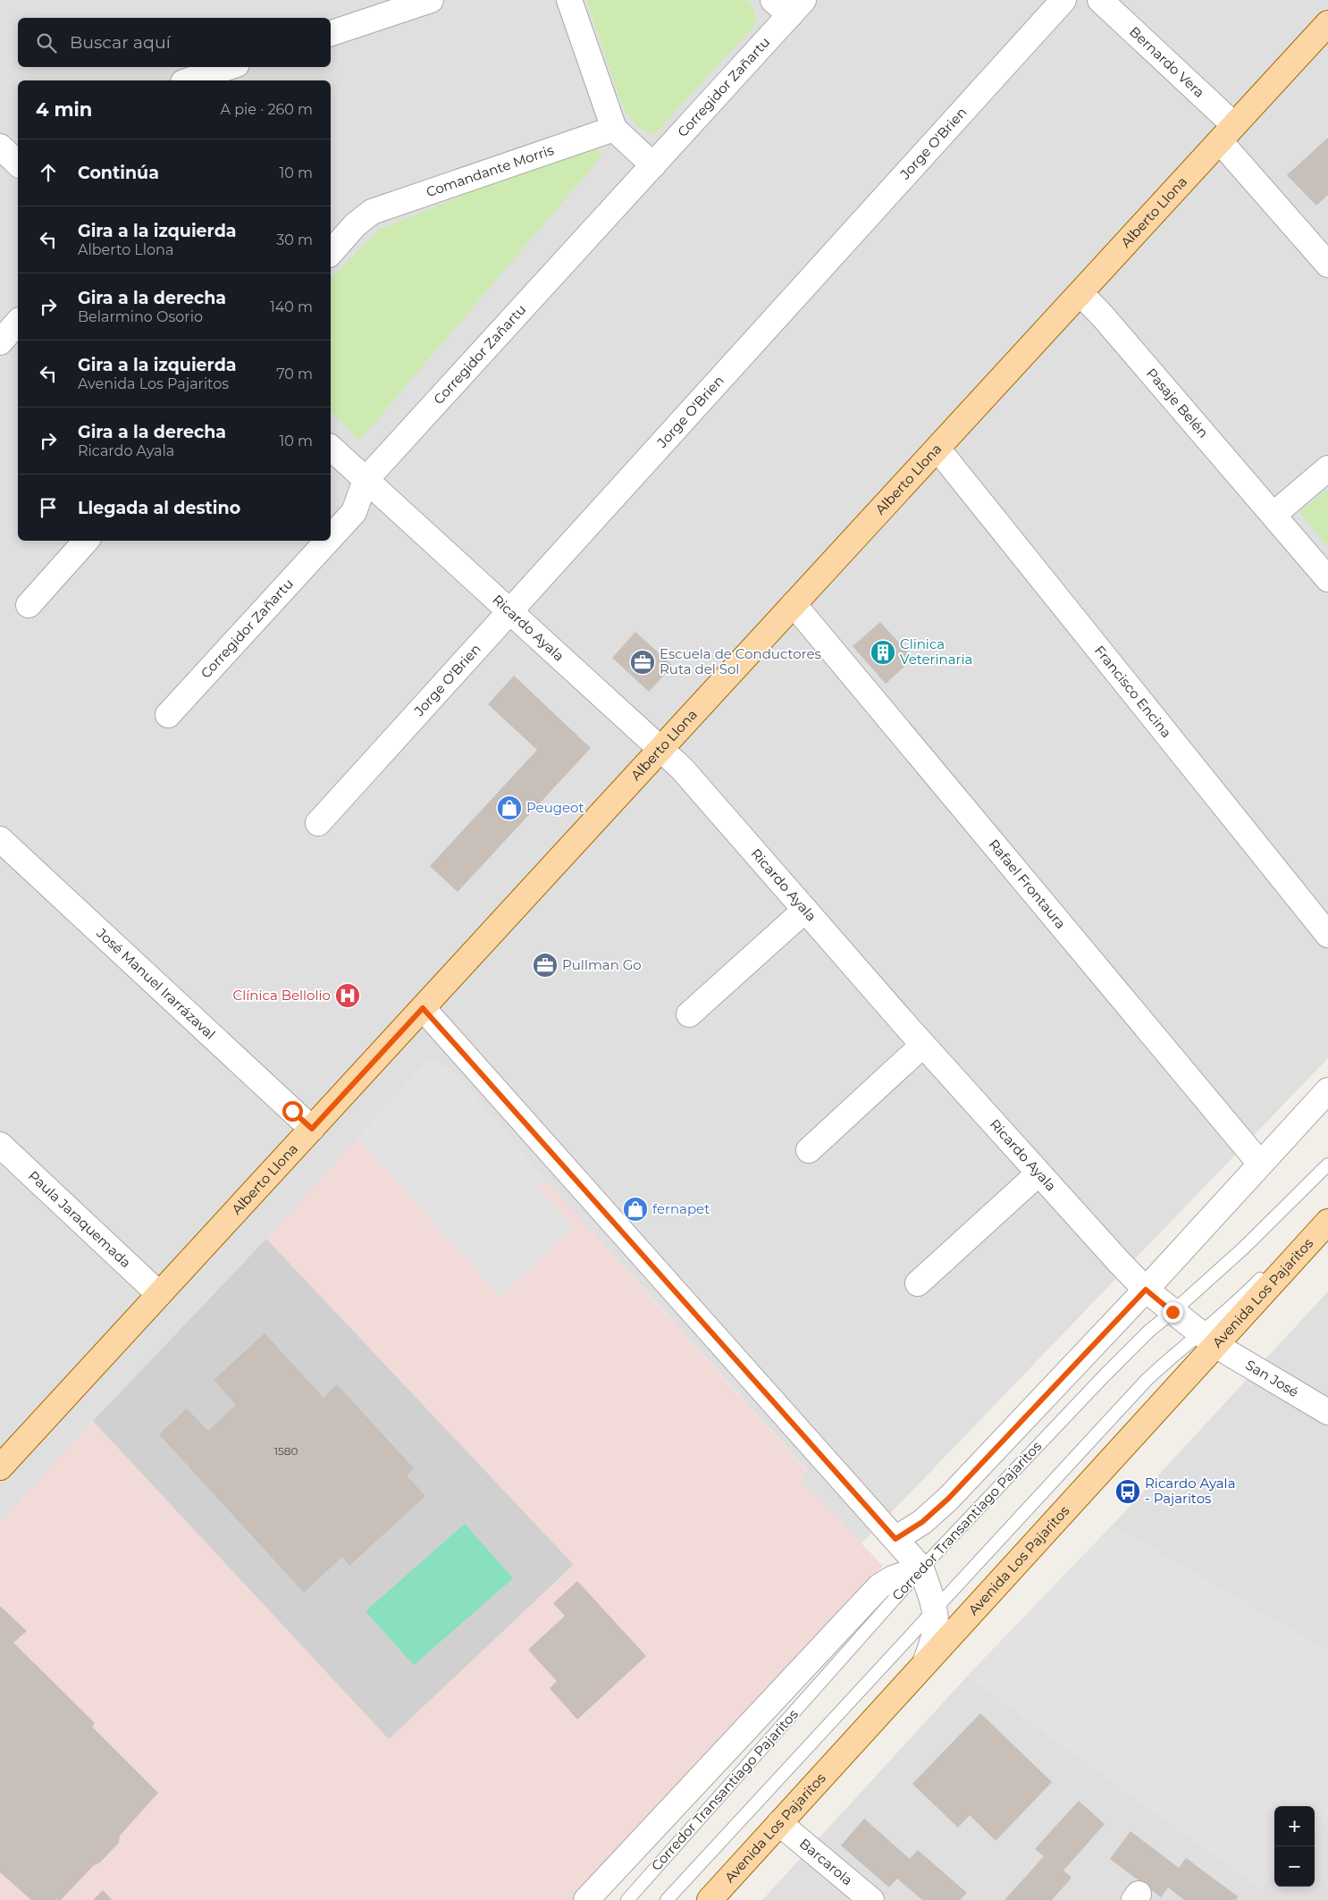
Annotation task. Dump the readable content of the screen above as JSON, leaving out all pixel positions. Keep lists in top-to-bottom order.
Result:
{
  "streets": {
    "main road": ["Alberto Llona", "Avenida Los Pajaritos"],
    "street": [
      "Bernardo Vera",
      "Corregidor Zañartu",
      "Jorge O'Brien",
      "Comandante Morris",
      "Pasaje Belén",
      "Ricardo Ayala",
      "Francisco Encina",
      "Rafael Frontaura",
      "José Manuel Irarrázaval",
      "Paula Jaraquemada",
      "San José",
      "Barcarola"
    ],
    "lane": ["Corredor Transantiago Pajaritos"]
  },
  "crossings": [
    ["Bernardo Vera", "Alberto Llona"],
    ["Corregidor Zañartu", "Ricardo Ayala"],
    ["Jorge O'Brien", "Ricardo Ayala"],
    ["Alberto Llona", "Pasaje Belén"],
    ["Alberto Llona", "Ricardo Ayala"],
    ["Alberto Llona", "Francisco Encina"],
    ["Alberto Llona", "Rafael Frontaura"],
    ["Alberto Llona", "José Manuel Irarrázaval"],
    ["Alberto Llona", "Paula Jaraquemada"],
    ["Ricardo Ayala", "Avenida Los Pajaritos"],
    ["Ricardo Ayala", "San José"],
    ["Ricardo Ayala", "Corredor Transantiago Pajaritos"],
    ["Avenida Los Pajaritos", "San José"],
    ["Avenida Los Pajaritos", "Barcarola"]
  ],
  "places": {
    "building": ["Clinica Veterinaria"],
    "office": ["Escuela de Conductores Ruta del Sol", "Pullman Go"],
    "shop": ["Peugeot", "fernapet"],
    "hospital": ["Clínica Bellolio"],
    "bus stop": ["Ricardo Ayala - Pajaritos"]
  },
  "house_numbers": ["1580"],
  "page": {
    "search": "Buscar aquí",
    "heading": ["4 min", "A pie · 260 m"],
    "list": [
      ["Continúa", "10 m"],
      ["Gira a la izquierda", "Alberto Llona", "30 m"],
      ["Gira a la derecha", "Belarmino Osorio", "140 m"],
      ["Gira a la izquierda", "Avenida Los Pajaritos", "70 m"],
      ["Gira a la derecha", "Ricardo Ayala", "10 m"],
      "Llegada al destino"
    ],
    "map_buttons": ["+", "−"]
  }
}
